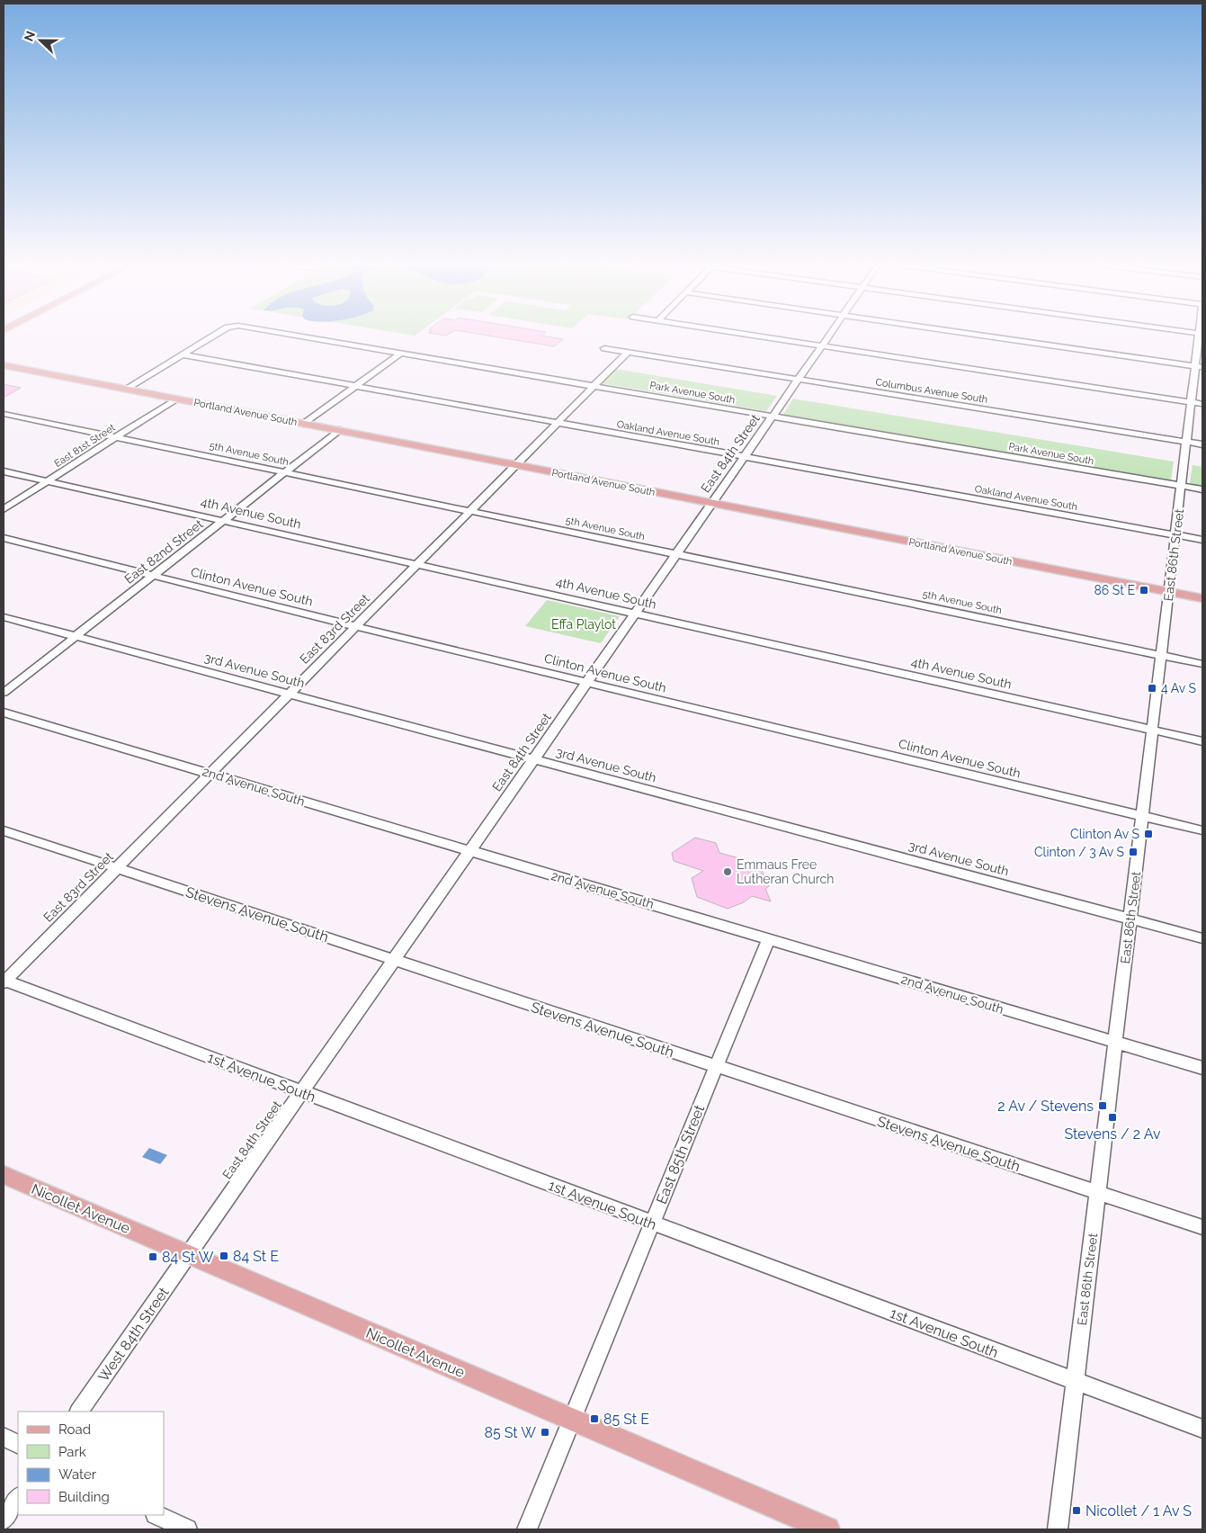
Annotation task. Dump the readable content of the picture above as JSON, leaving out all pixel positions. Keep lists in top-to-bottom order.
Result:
{
  "streets": {
    "main road": ["Portland Avenue South", "Nicollet Avenue"],
    "street": [
      "Columbus Avenue South",
      "Park Avenue South",
      "Oakland Avenue South",
      "East 81st Street",
      "5th Avenue South",
      "East 84th Street",
      "4th Avenue South",
      "East 82nd Street",
      "East 86th Street",
      "Clinton Avenue South",
      "East 83rd Street",
      "3rd Avenue South",
      "2nd Avenue South",
      "Stevens Avenue South",
      "1st Avenue South",
      "East 85th Street",
      "West 84th Street"
    ]
  },
  "crossings": [
    ["Columbus Avenue South", "East 84th Street"],
    ["Columbus Avenue South", "East 86th Street"],
    ["Columbus Avenue South", "East 83rd Street"],
    ["Park Avenue South", "Oakland Avenue South"],
    ["Park Avenue South", "East 84th Street"],
    ["Park Avenue South", "East 86th Street"],
    ["Park Avenue South", "East 83rd Street"],
    ["Portland Avenue South", "East 81st Street"],
    ["Portland Avenue South", "East 84th Street"],
    ["Portland Avenue South", "East 82nd Street"],
    ["Portland Avenue South", "East 86th Street"],
    ["Portland Avenue South", "East 83rd Street"],
    ["Oakland Avenue South", "East 84th Street"],
    ["Oakland Avenue South", "East 86th Street"],
    ["Oakland Avenue South", "East 83rd Street"],
    ["East 81st Street", "5th Avenue South"],
    ["East 81st Street", "4th Avenue South"],
    ["5th Avenue South", "East 84th Street"],
    ["5th Avenue South", "East 82nd Street"],
    ["5th Avenue South", "East 86th Street"],
    ["5th Avenue South", "East 83rd Street"],
    ["East 84th Street", "4th Avenue South"],
    ["East 84th Street", "Clinton Avenue South"],
    ["East 84th Street", "3rd Avenue South"],
    ["East 84th Street", "2nd Avenue South"],
    ["East 84th Street", "Stevens Avenue South"],
    ["East 84th Street", "1st Avenue South"],
    ["East 84th Street", "Nicollet Avenue"],
    ["East 84th Street", "West 84th Street"],
    ["4th Avenue South", "East 82nd Street"],
    ["4th Avenue South", "East 86th Street"],
    ["4th Avenue South", "East 83rd Street"],
    ["East 82nd Street", "Clinton Avenue South"],
    ["East 82nd Street", "3rd Avenue South"],
    ["East 86th Street", "Clinton Avenue South"],
    ["East 86th Street", "3rd Avenue South"],
    ["East 86th Street", "2nd Avenue South"],
    ["East 86th Street", "Stevens Avenue South"],
    ["East 86th Street", "1st Avenue South"],
    ["Clinton Avenue South", "East 83rd Street"],
    ["East 83rd Street", "3rd Avenue South"],
    ["East 83rd Street", "2nd Avenue South"],
    ["East 83rd Street", "Stevens Avenue South"],
    ["East 83rd Street", "1st Avenue South"],
    ["2nd Avenue South", "East 85th Street"],
    ["Stevens Avenue South", "East 85th Street"],
    ["1st Avenue South", "East 85th Street"],
    ["East 85th Street", "Nicollet Avenue"],
    ["Nicollet Avenue", "West 84th Street"]
  ],
  "parks": ["Effa Playlot"],
  "places": {
    "transit": [
      "86 St E",
      "4 Av S",
      "Clinton Av S",
      "Clinton / 3 Av S",
      "2 Av / Stevens",
      "Stevens / 2 Av",
      "84 St E",
      "84 St W",
      "85 St E",
      "85 St W",
      "Nicollet / 1 Av S"
    ],
    "other": ["Emmaus Free Lutheran Church"]
  },
  "legend": [
    "Road",
    "Park",
    "Water",
    "Building"
  ],
  "north": "left"
}
